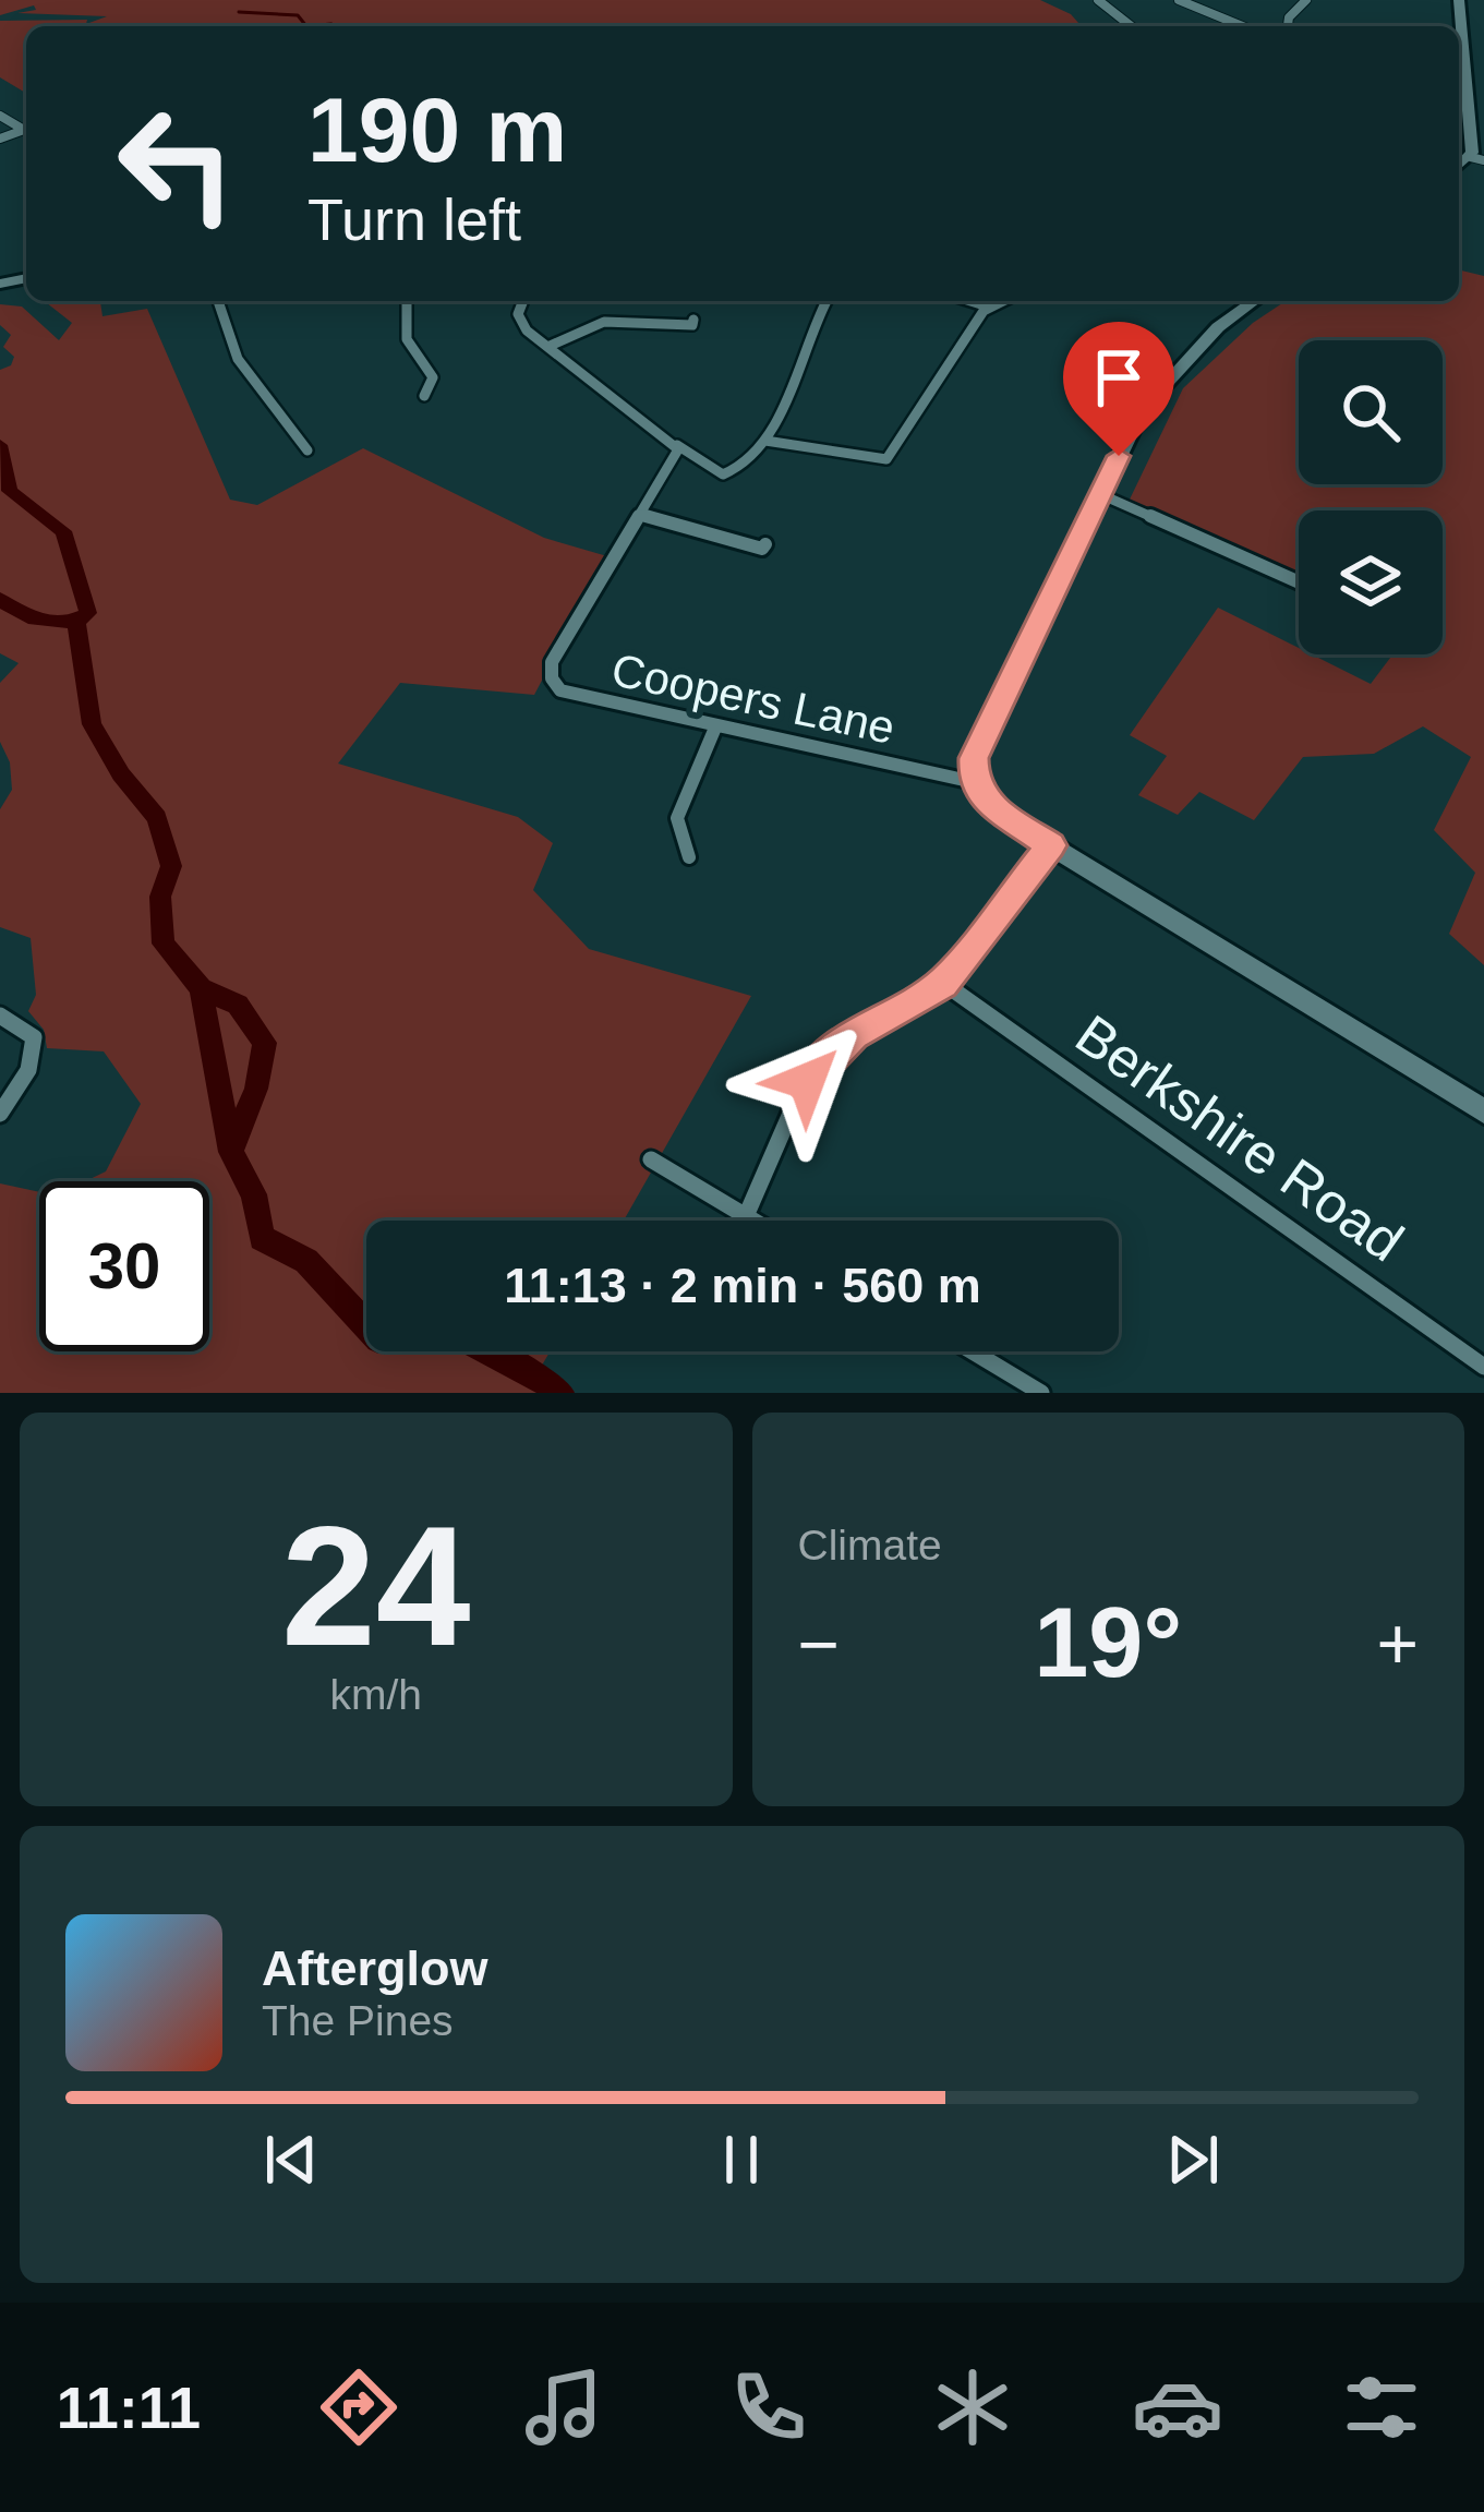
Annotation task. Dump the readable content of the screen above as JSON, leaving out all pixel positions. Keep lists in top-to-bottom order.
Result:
{
  "streets": {
    "street": ["Coopers Lane", "Berkshire Road"]
  },
  "page": {
    "turn": ["190 m", "Turn left"],
    "limit": "30",
    "trip": "11:13 · 2 min · 560 m",
    "tile": [
      ["24", "km/h"],
      "Climate"
    ],
    "heat": ["−", "19°", "+"],
    "song": ["Afterglow", "The Pines"],
    "tabs": "11:11"
  }
}
